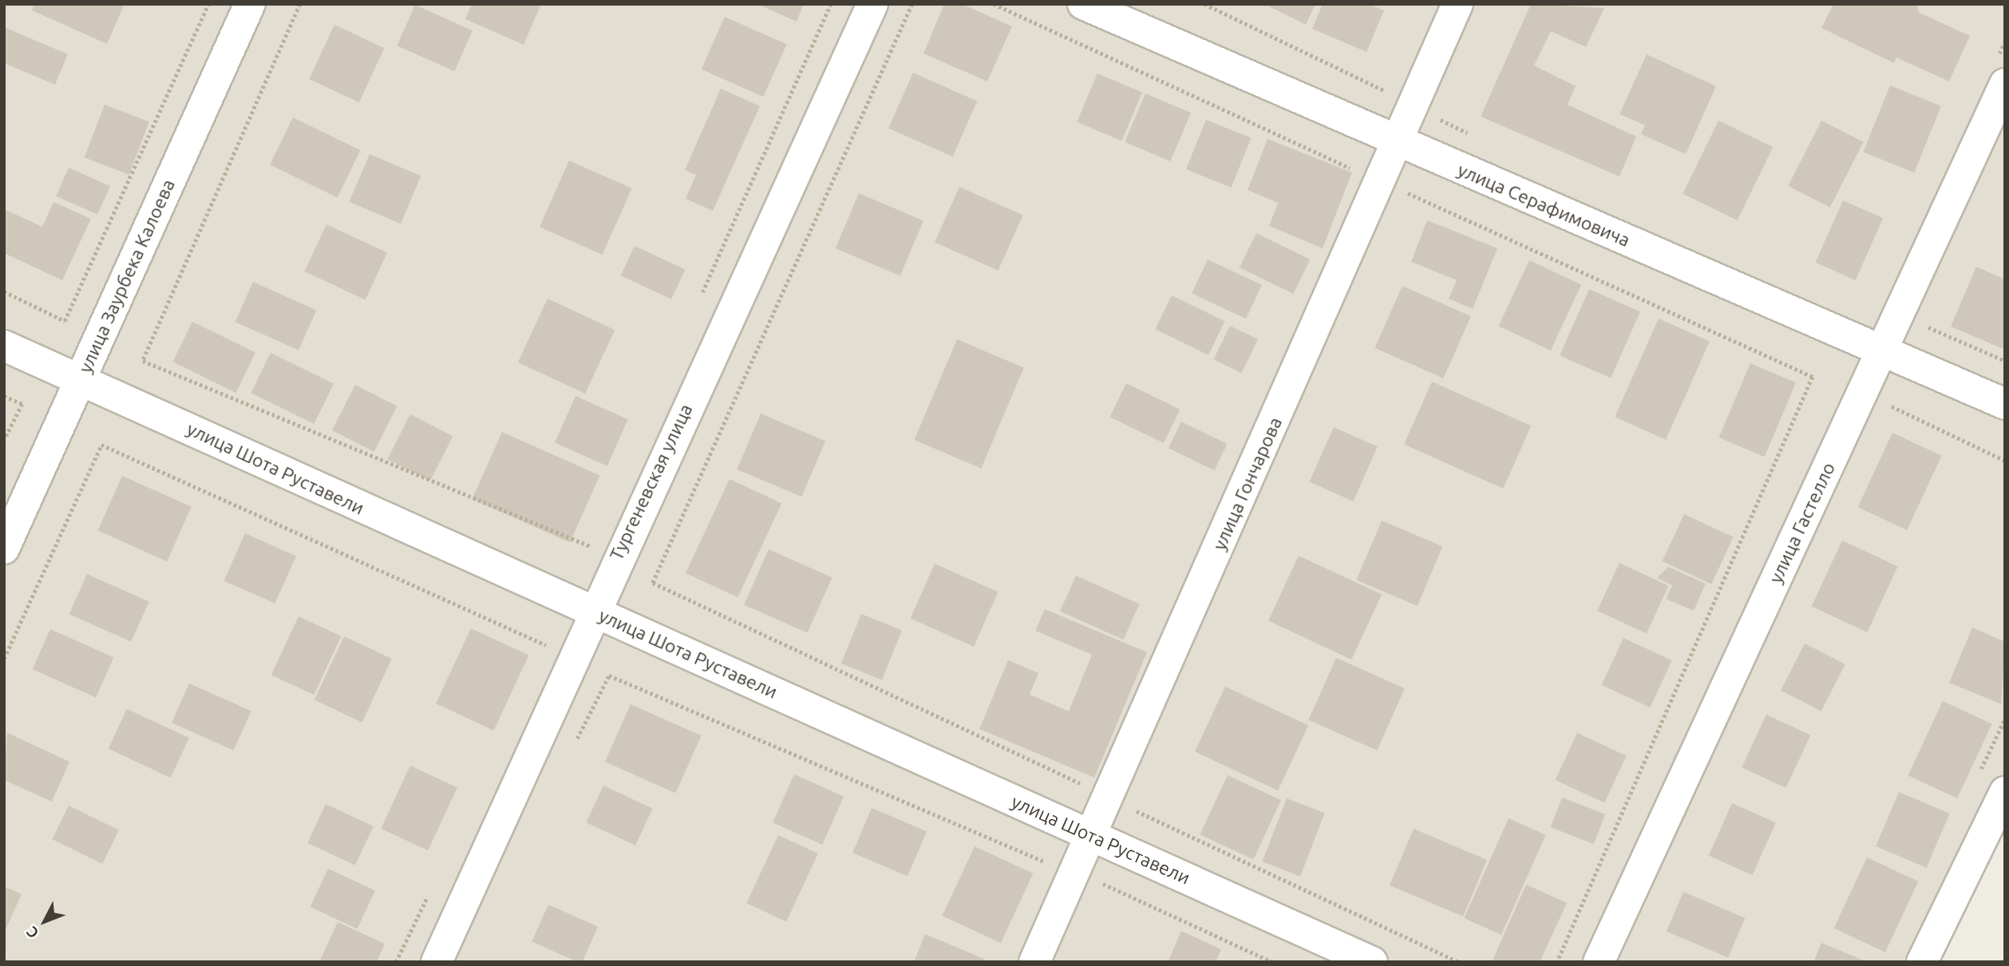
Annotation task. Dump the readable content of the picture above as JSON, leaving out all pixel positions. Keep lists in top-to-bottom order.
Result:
{
  "streets": {
    "street": [
      "улица Серафимовича",
      "улица Заурбека Калоева",
      "улица Шота Руставели",
      "Тургеневская улица",
      "улица Гончарова",
      "улица Гастелло"
    ]
  },
  "crossings": [
    ["улица Серафимовича", "улица Гончарова"],
    ["улица Серафимовича", "улица Гастелло"],
    ["улица Заурбека Калоева", "улица Шота Руставели"],
    ["улица Шота Руставели", "Тургеневская улица"],
    ["улица Шота Руставели", "улица Гончарова"]
  ],
  "north": "bottom left"
}
